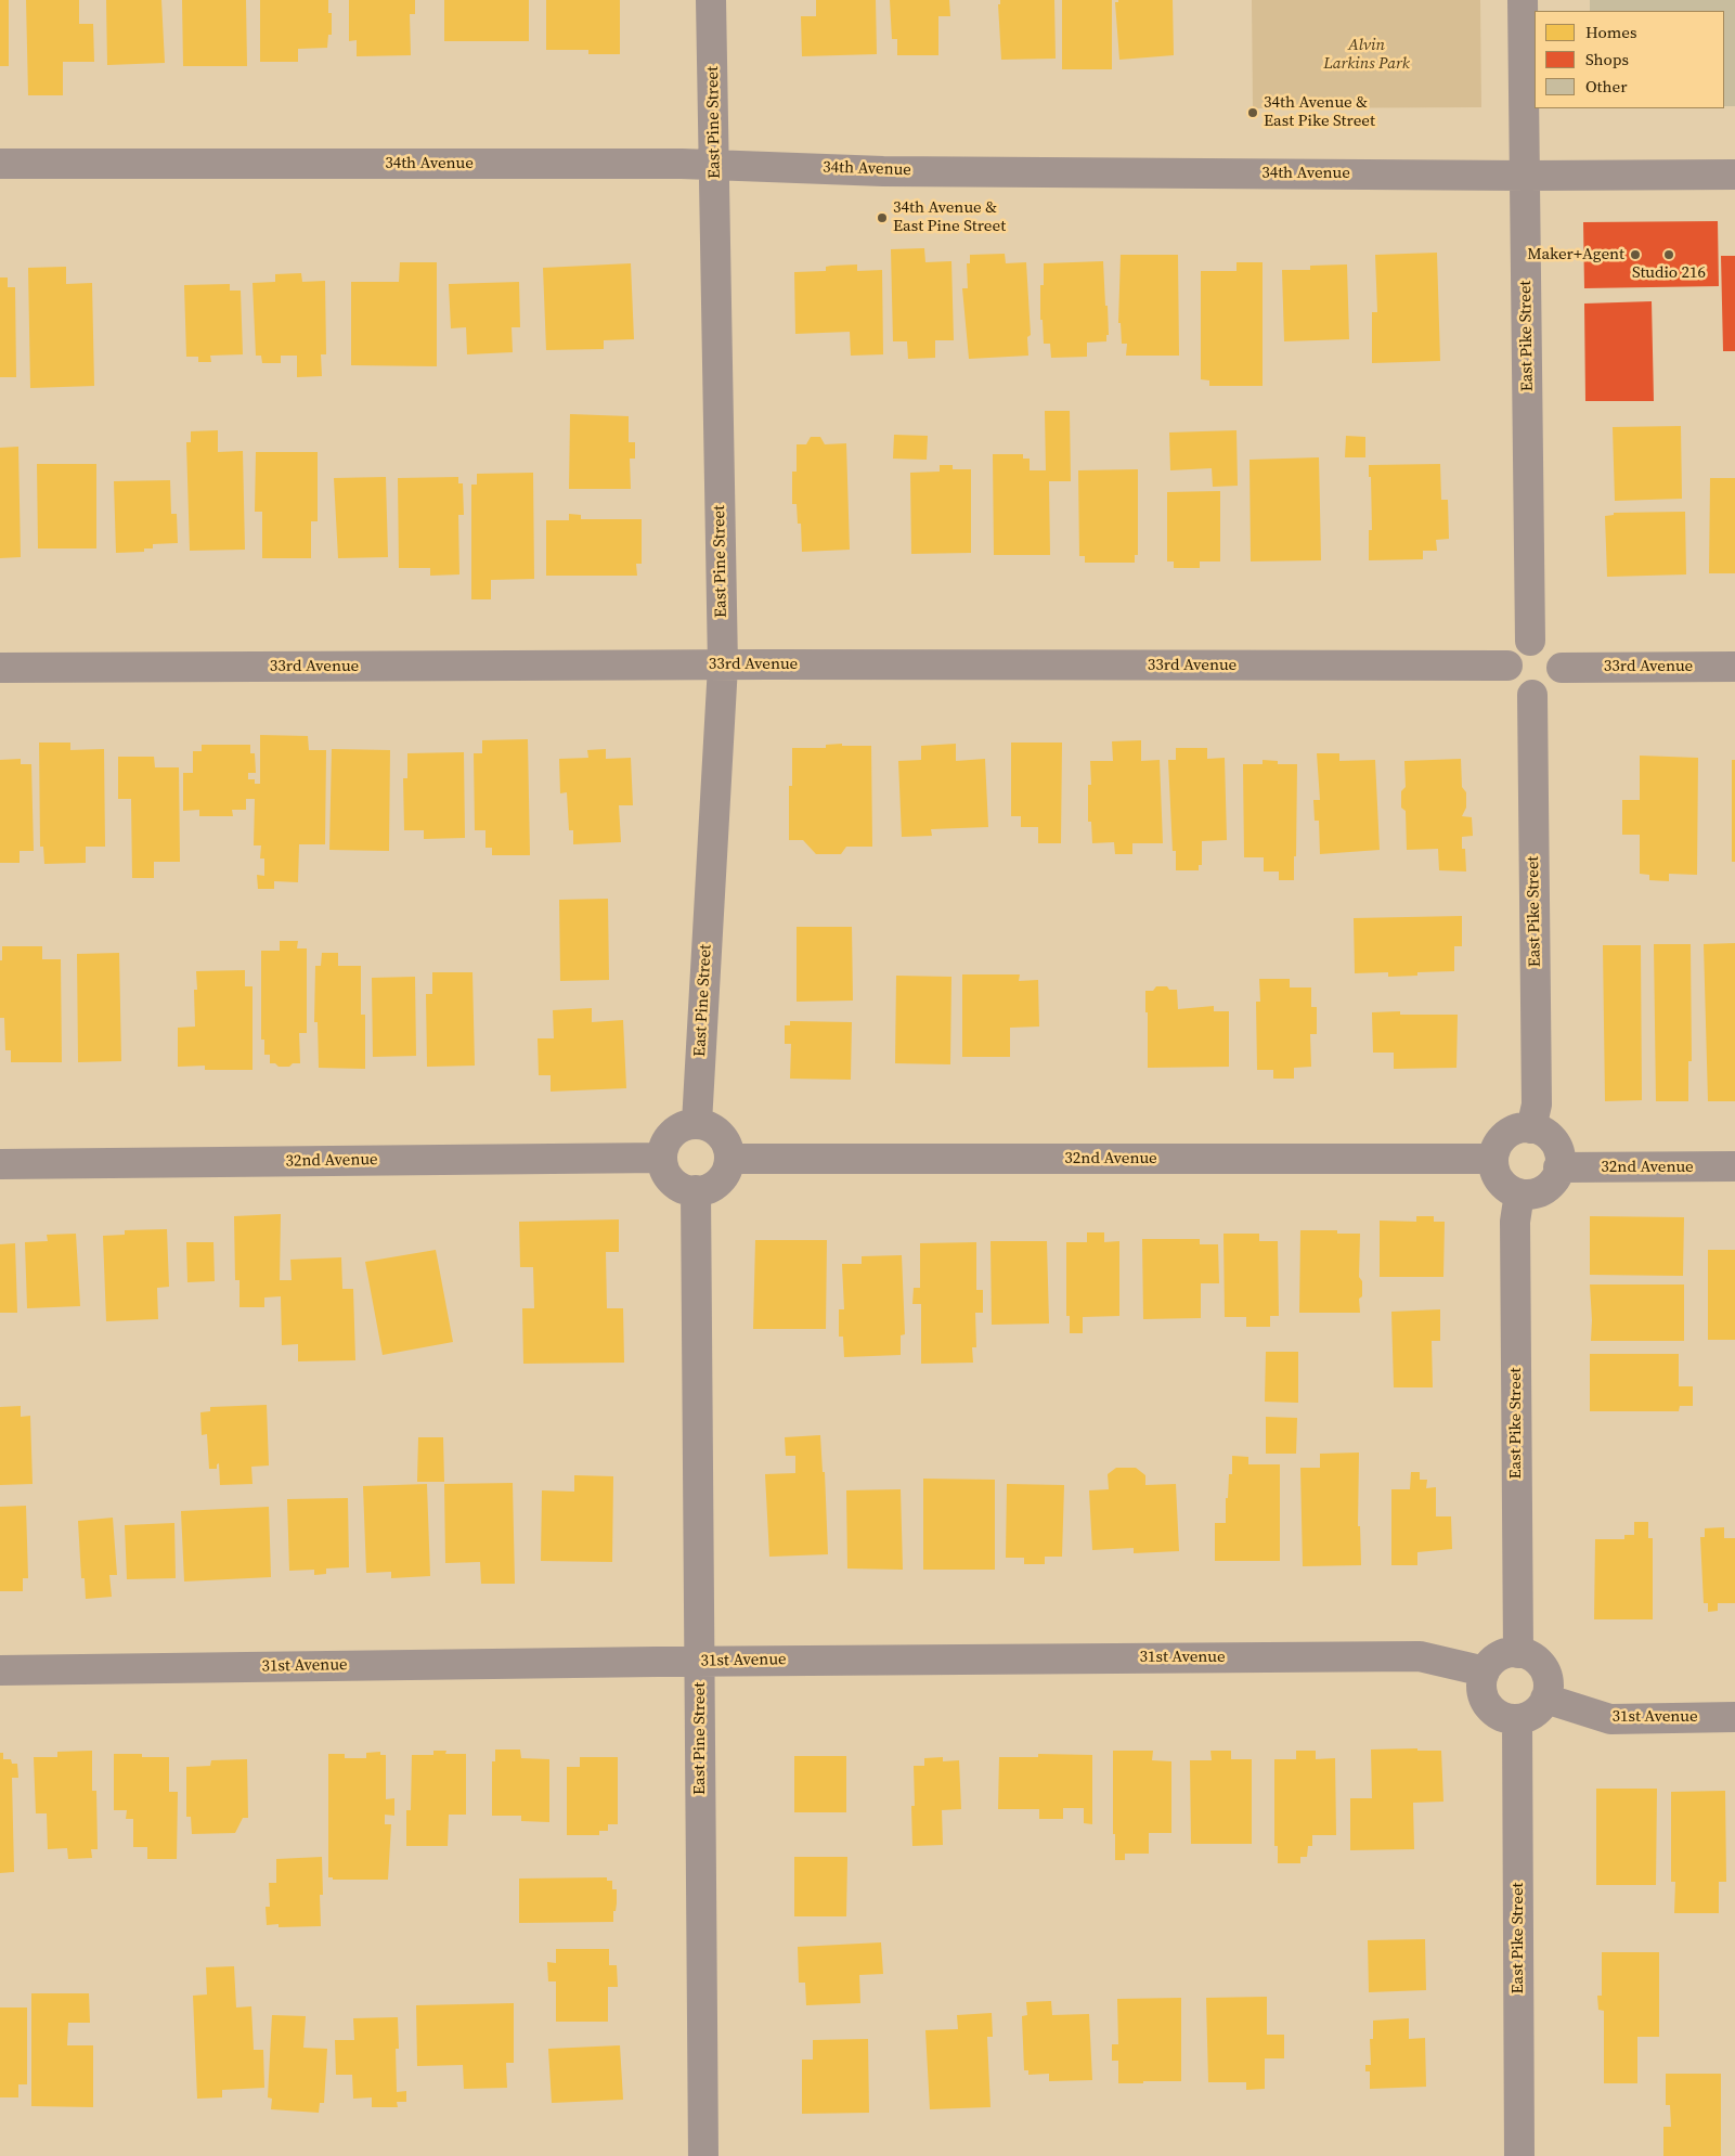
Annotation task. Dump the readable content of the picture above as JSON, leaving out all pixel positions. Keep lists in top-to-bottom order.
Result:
{
  "streets": {
    "street": [
      "East Pine Street",
      "34th Avenue",
      "East Pike Street",
      "33rd Avenue",
      "32nd Avenue",
      "31st Avenue"
    ]
  },
  "crossings": [
    ["East Pine Street", "34th Avenue"],
    ["East Pine Street", "33rd Avenue"],
    ["East Pine Street", "32nd Avenue"],
    ["East Pine Street", "31st Avenue"],
    ["34th Avenue", "East Pike Street"],
    ["East Pike Street", "33rd Avenue"],
    ["East Pike Street", "32nd Avenue"],
    ["East Pike Street", "31st Avenue"]
  ],
  "parks": ["Alvin Larkins Park"],
  "places": [
    "34th Avenue & East Pike Street",
    "34th Avenue & East Pine Street",
    "Maker+Agent",
    "Studio 216"
  ],
  "legend": ["Homes", "Shops", "Other"]
}
